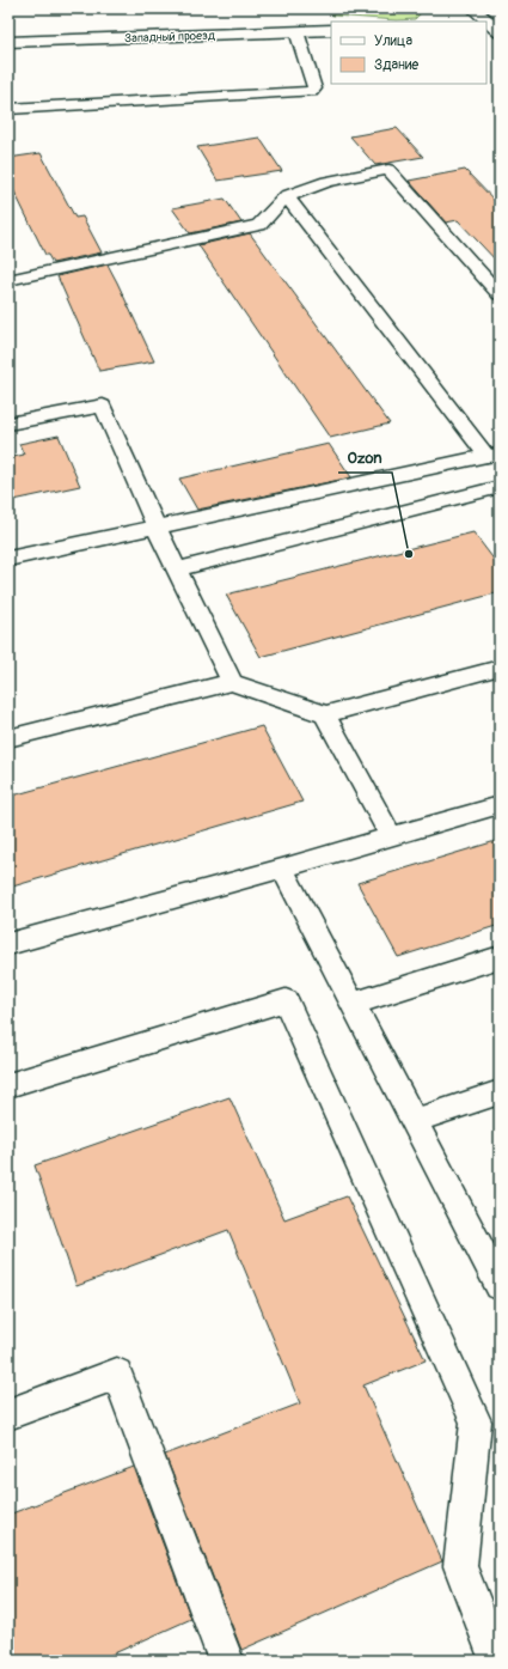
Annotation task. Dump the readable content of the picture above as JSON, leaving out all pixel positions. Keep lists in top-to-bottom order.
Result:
{
  "streets": {
    "street": ["Западный проезд"]
  },
  "places": ["Ozon"],
  "legend": ["Улица", "Здание"]
}
